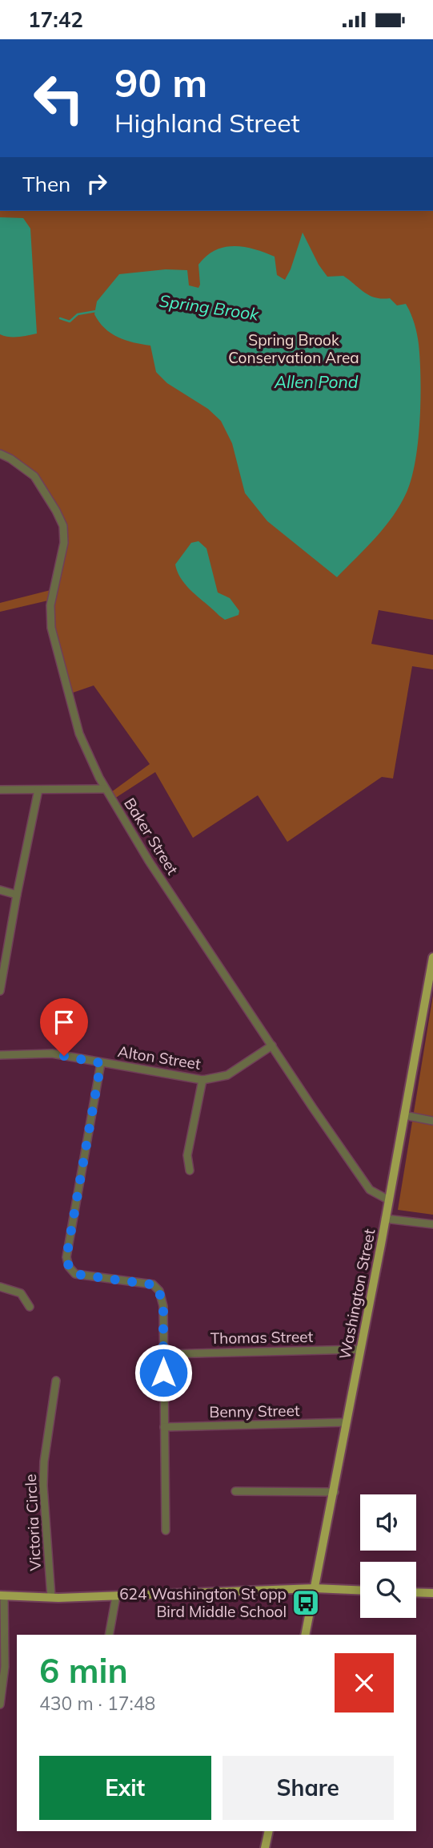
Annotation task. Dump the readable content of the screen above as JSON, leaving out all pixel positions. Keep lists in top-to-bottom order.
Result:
{
  "streets": {
    "main road": ["Washington Street"],
    "street": [
      "Baker Street",
      "Alton Street",
      "Thomas Street",
      "Benny Street",
      "Victoria Circle"
    ]
  },
  "crossings": [
    ["Baker Street", "Alton Street"],
    ["Baker Street", "Washington Street"],
    ["Washington Street", "Thomas Street"],
    ["Washington Street", "Benny Street"]
  ],
  "water": ["Spring Brook", "Allen Pond"],
  "parks": ["Spring Brook Conservation Area"],
  "places": {
    "bus stop": ["624 Washington St opp Bird Middle School"]
  },
  "page": {
    "status": "17:42",
    "turn": ["90 m", "Highland Street"],
    "then": "Then",
    "heading": ["6 min", "430 m · 17:48"],
    "buttons": ["Exit", "Share"]
  }
}
